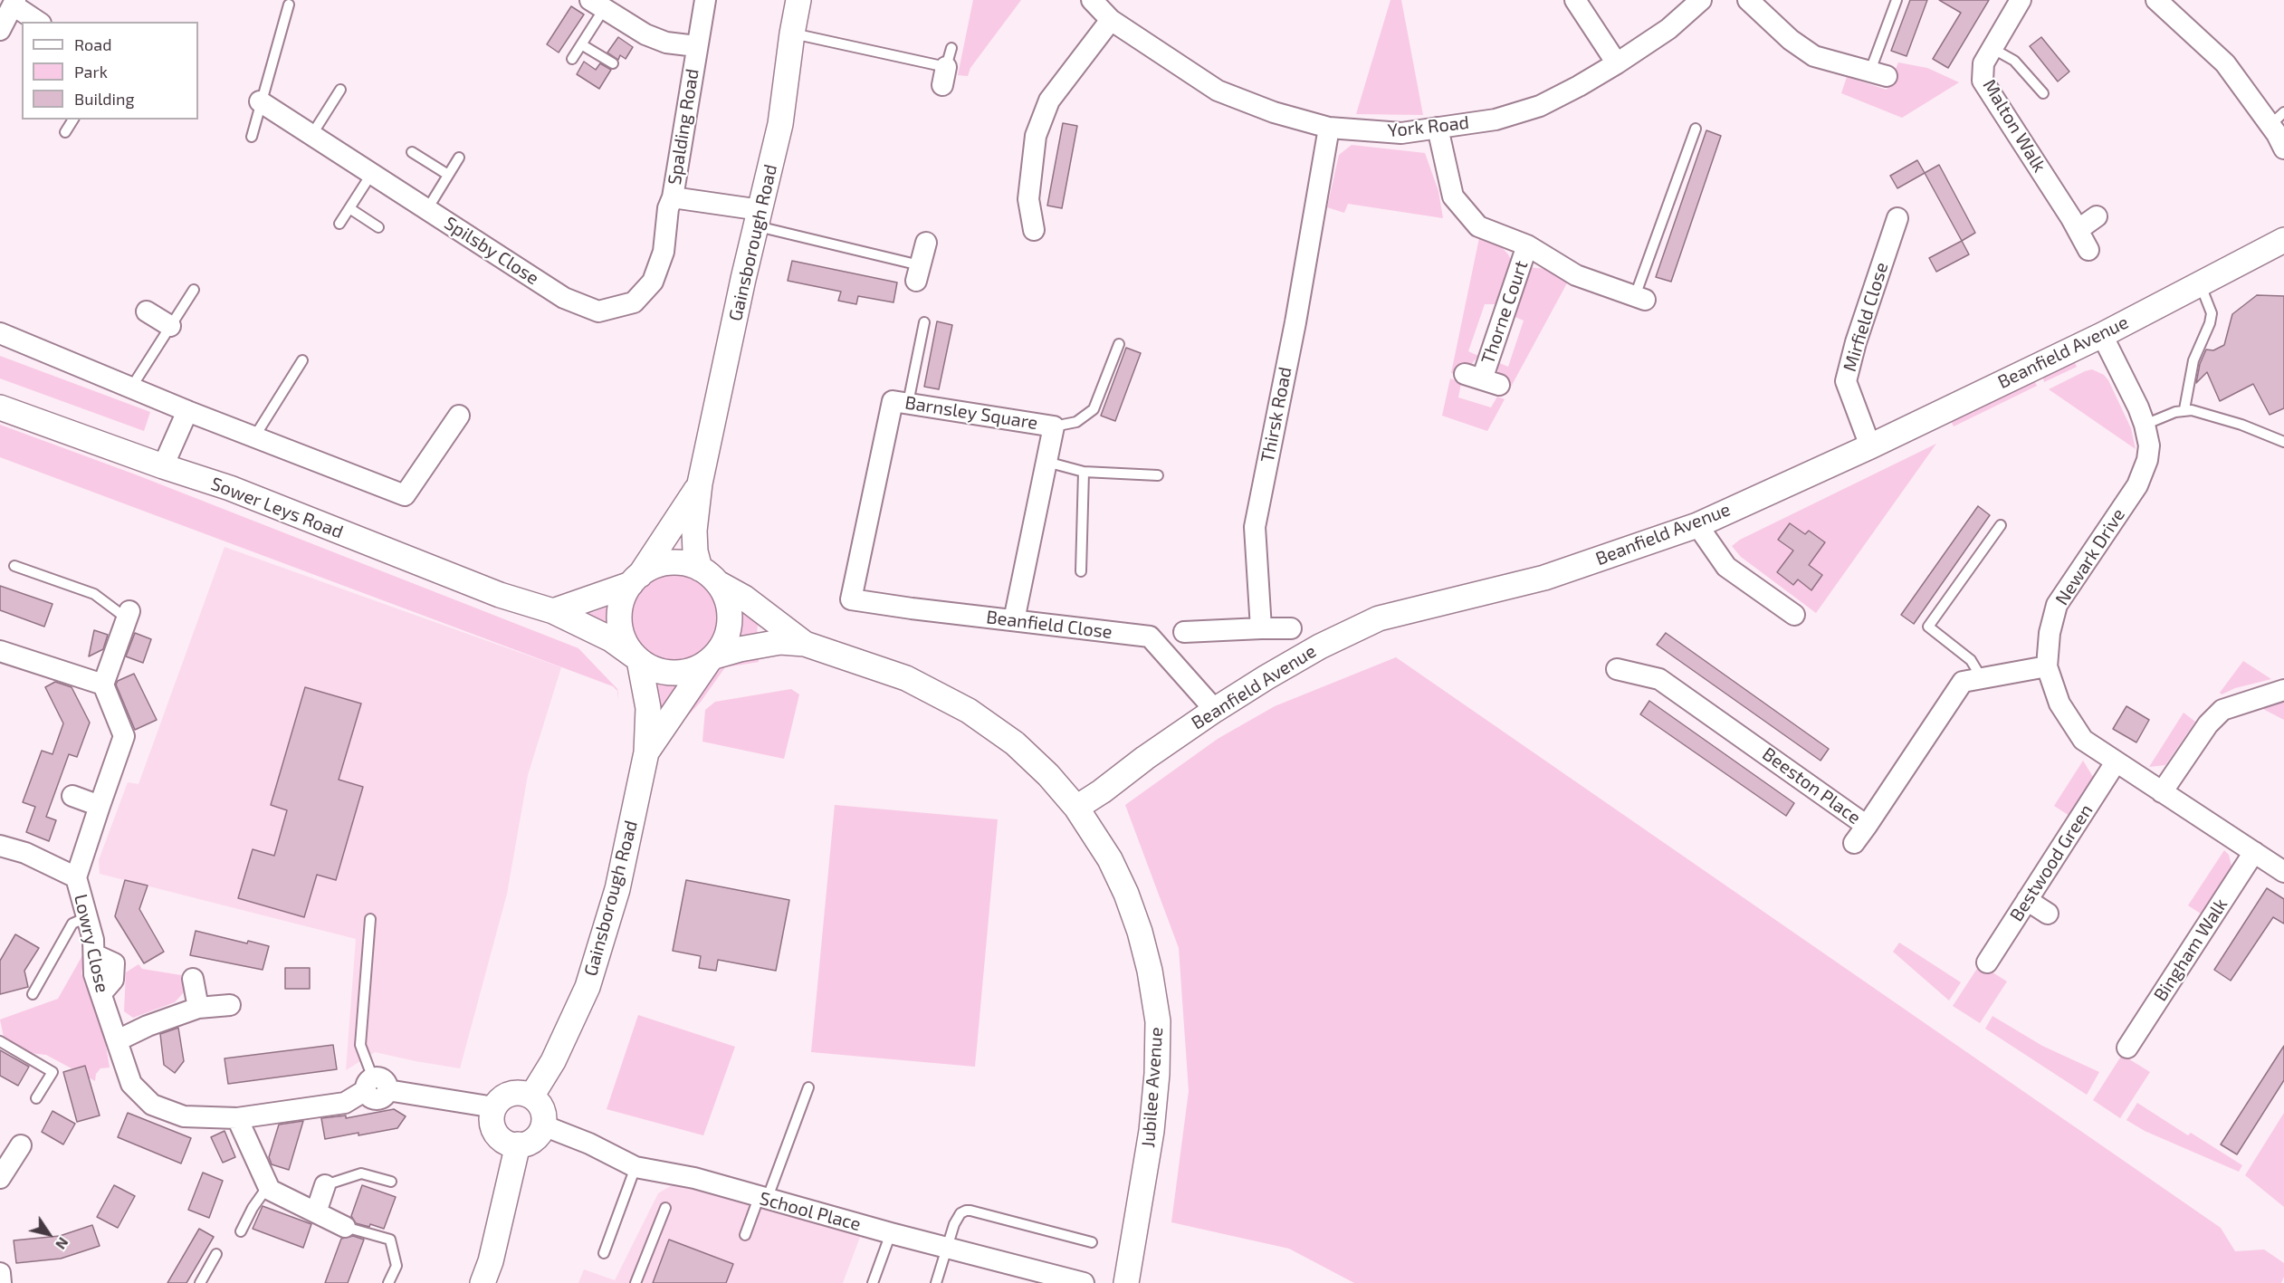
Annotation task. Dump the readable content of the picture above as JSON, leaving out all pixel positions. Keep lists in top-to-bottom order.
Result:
{
  "streets": {
    "street": [
      "Malton Walk",
      "Spalding Road",
      "York Road",
      "Gainsborough Road",
      "Spilsby Close",
      "Thorne Court",
      "Mirfield Close",
      "Beanfield Avenue",
      "Barnsley Square",
      "Thirsk Road",
      "Sower Leys Road",
      "Newark Drive",
      "Beanfield Close",
      "Beeston Place",
      "Bestwood Green",
      "Lowry Close",
      "Bingham Walk",
      "Jubilee Avenue",
      "School Place"
    ]
  },
  "crossings": [
    ["Spalding Road", "Gainsborough Road"],
    ["Spalding Road", "Spilsby Close"],
    ["York Road", "Thirsk Road"],
    ["Gainsborough Road", "Sower Leys Road"],
    ["Gainsborough Road", "Jubilee Avenue"],
    ["Gainsborough Road", "School Place"],
    ["Mirfield Close", "Beanfield Avenue"],
    ["Beanfield Avenue", "Newark Drive"],
    ["Beanfield Avenue", "Beanfield Close"],
    ["Beanfield Avenue", "Jubilee Avenue"],
    ["Barnsley Square", "Beanfield Close"],
    ["Sower Leys Road", "Jubilee Avenue"],
    ["Newark Drive", "Beeston Place"],
    ["Newark Drive", "Bestwood Green"],
    ["Newark Drive", "Bingham Walk"]
  ],
  "legend": ["Road", "Park", "Building"],
  "north": "bottom right"
}
